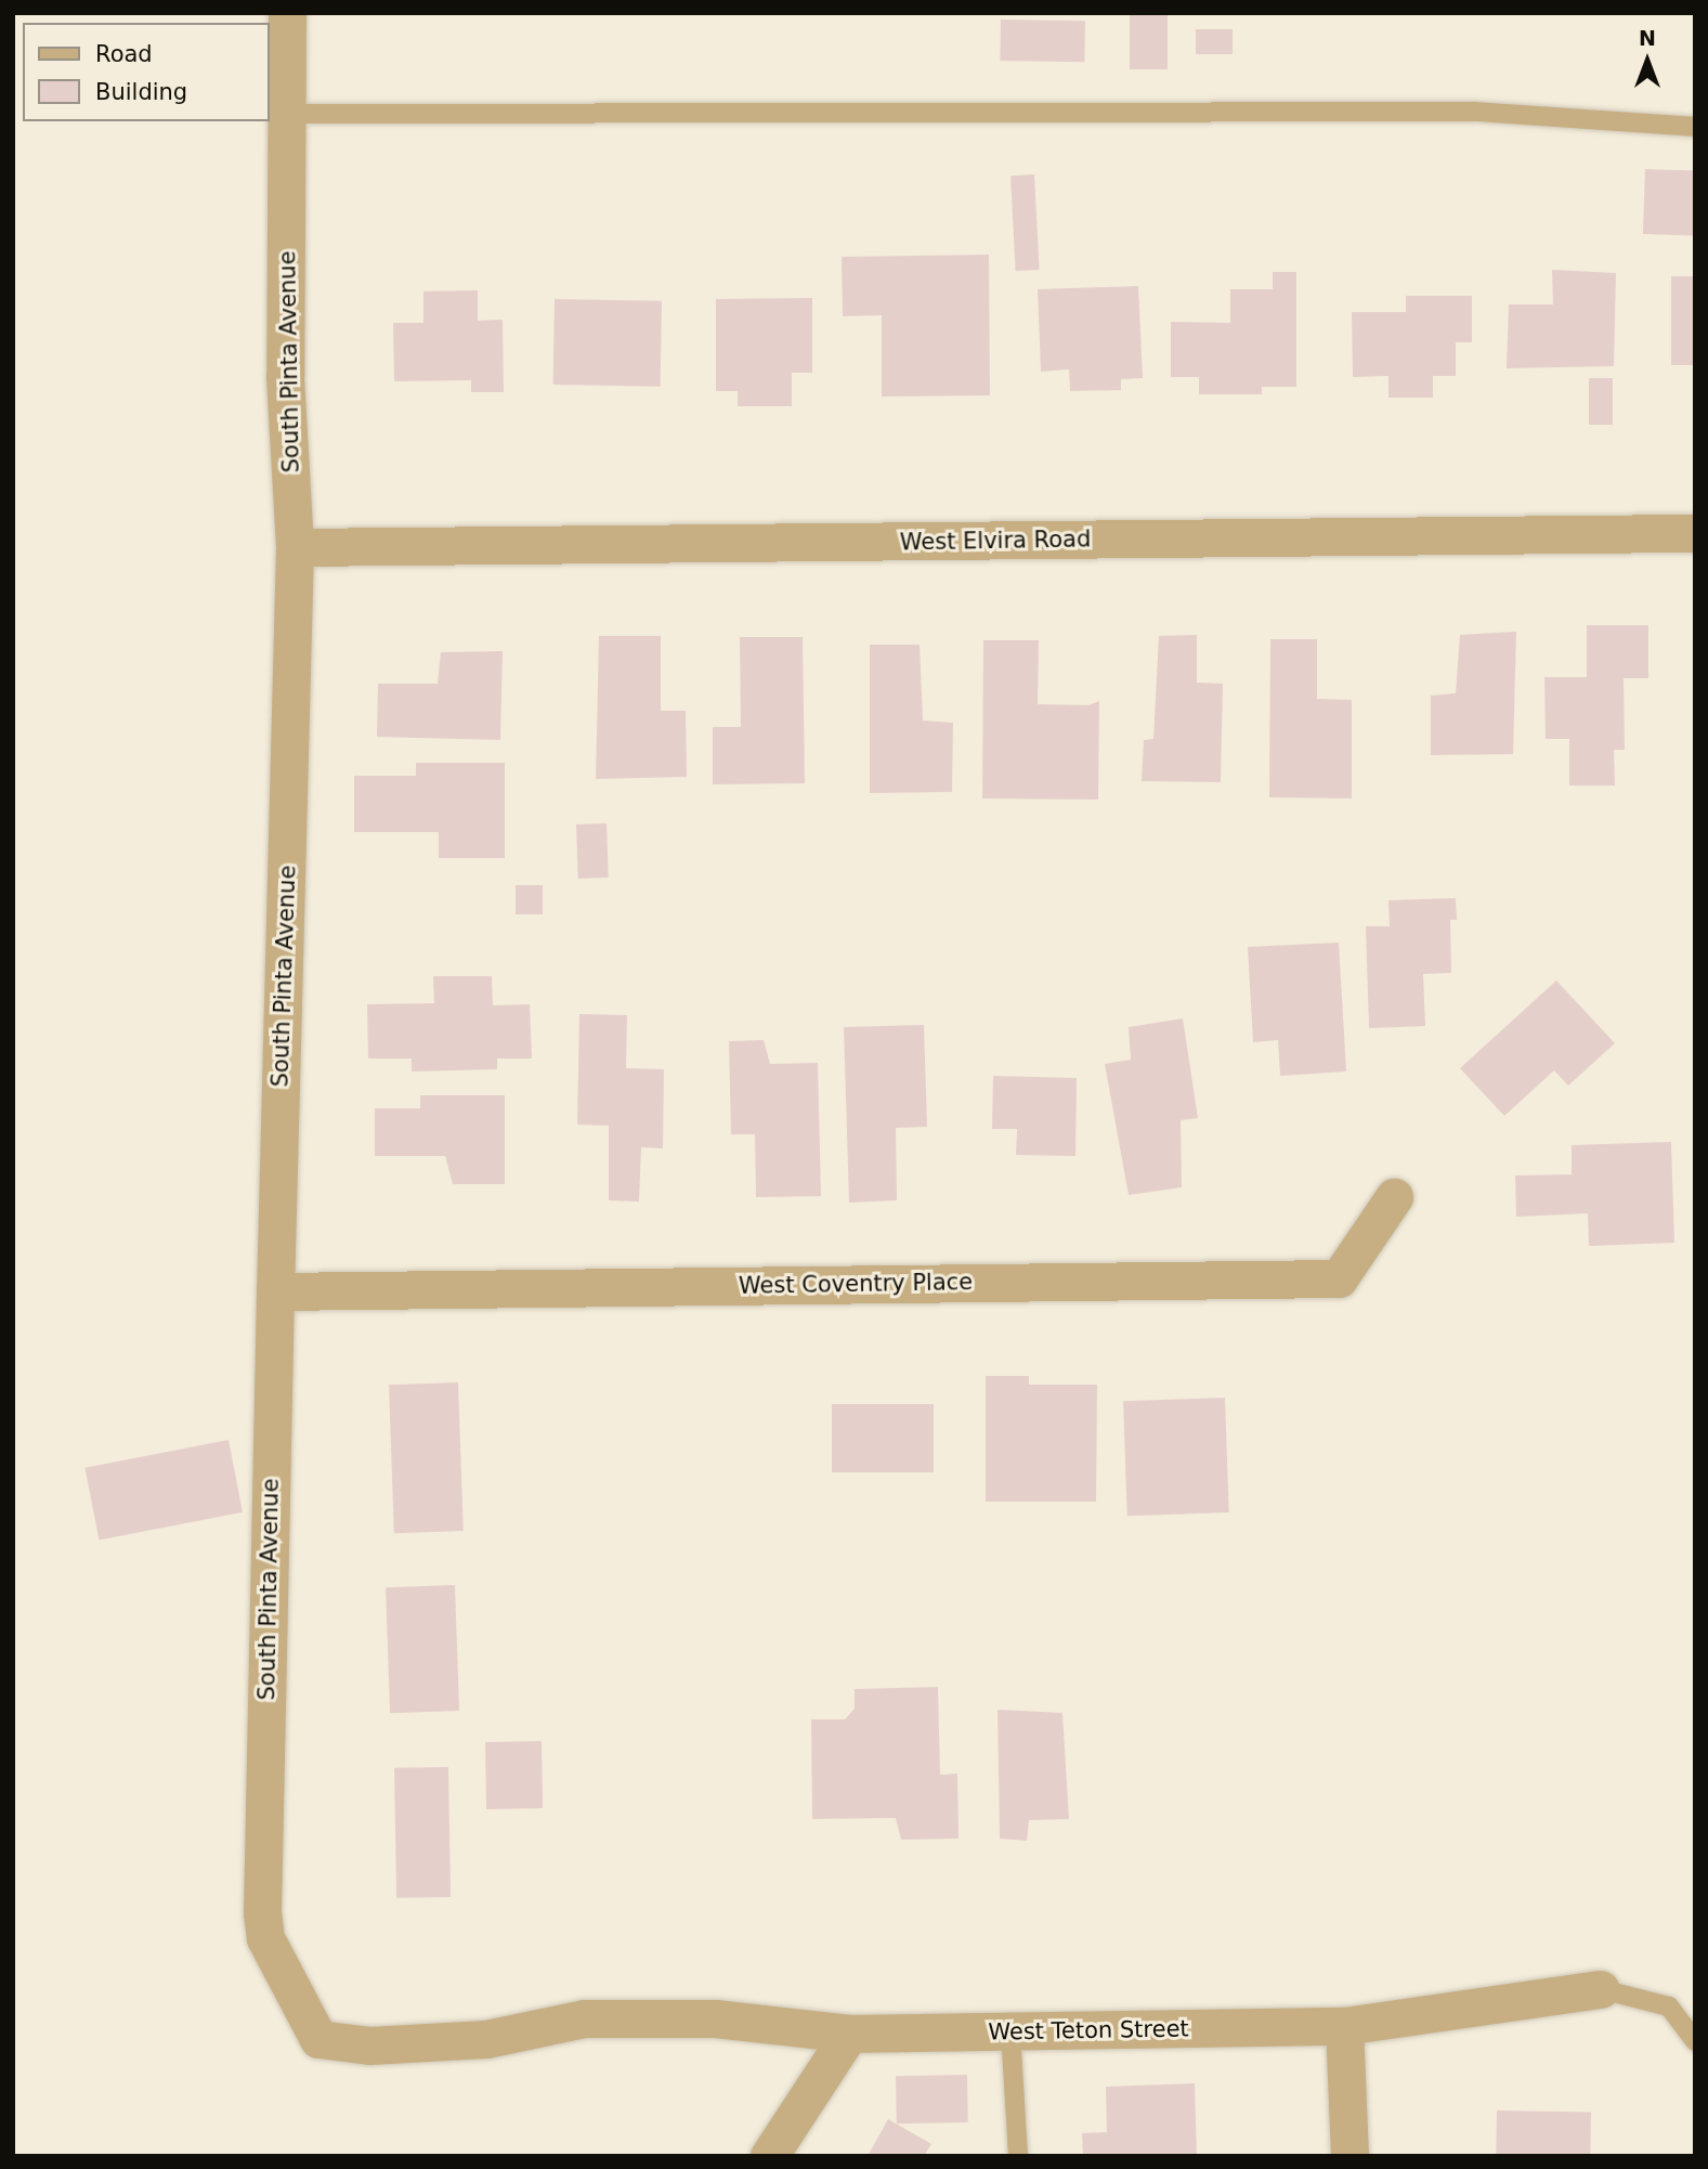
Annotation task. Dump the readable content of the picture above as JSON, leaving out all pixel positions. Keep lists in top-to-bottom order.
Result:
{
  "streets": {
    "street": [
      "South Pinta Avenue",
      "West Elvira Road",
      "West Coventry Place",
      "West Teton Street"
    ]
  },
  "crossings": [
    ["South Pinta Avenue", "West Elvira Road"],
    ["South Pinta Avenue", "West Coventry Place"],
    ["South Pinta Avenue", "West Teton Street"]
  ],
  "legend": ["Road", "Building"],
  "north": "top"
}
